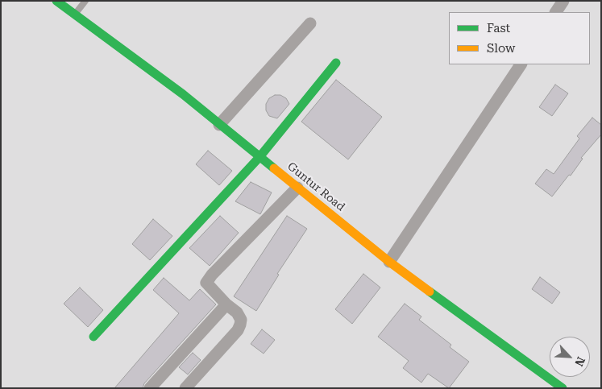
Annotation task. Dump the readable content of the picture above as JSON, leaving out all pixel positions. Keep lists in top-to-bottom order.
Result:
{
  "streets": {
    "main road": ["Guntur Road"]
  },
  "legend": ["Fast", "Slow"],
  "north": "bottom right"
}
